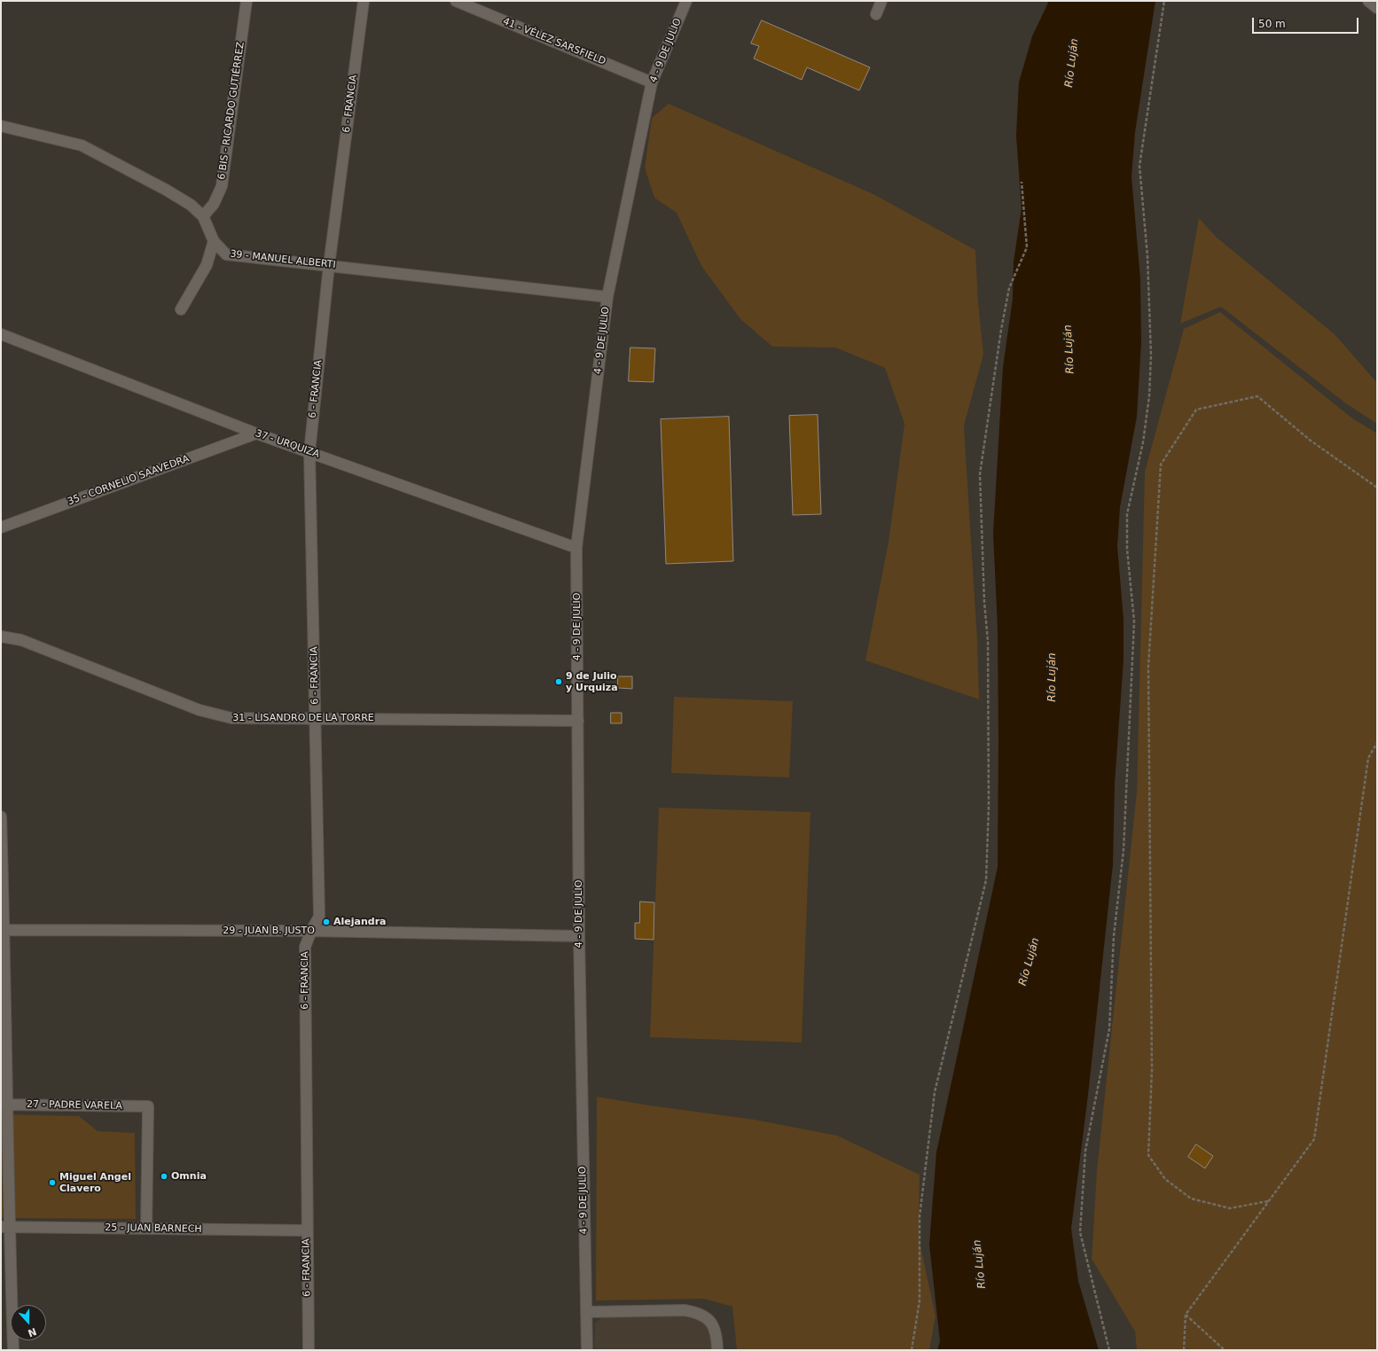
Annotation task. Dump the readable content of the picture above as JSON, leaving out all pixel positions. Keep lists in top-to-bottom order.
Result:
{
  "streets": {
    "street": [
      "41 - VÉLEZ SARSFIELD",
      "4 - 9 DE JULIO",
      "6 - FRANCIA",
      "6 BIS - RICARDO GUTIÉRREZ",
      "39 - MANUEL ALBERTI",
      "37 - URQUIZA",
      "35 - CORNELIO SAAVEDRA",
      "31 - LISANDRO DE LA TORRE",
      "29 - JUAN B. JUSTO",
      "27 - PADRE VARELA",
      "25 - JUAN BARNECH"
    ]
  },
  "crossings": [
    ["41 - VÉLEZ SARSFIELD", "4 - 9 DE JULIO"],
    ["4 - 9 DE JULIO", "39 - MANUEL ALBERTI"],
    ["4 - 9 DE JULIO", "37 - URQUIZA"],
    ["4 - 9 DE JULIO", "31 - LISANDRO DE LA TORRE"],
    ["4 - 9 DE JULIO", "29 - JUAN B. JUSTO"],
    ["6 - FRANCIA", "39 - MANUEL ALBERTI"],
    ["6 - FRANCIA", "37 - URQUIZA"],
    ["6 - FRANCIA", "31 - LISANDRO DE LA TORRE"],
    ["6 - FRANCIA", "29 - JUAN B. JUSTO"],
    ["6 - FRANCIA", "25 - JUAN BARNECH"],
    ["6 BIS - RICARDO GUTIÉRREZ", "39 - MANUEL ALBERTI"],
    ["37 - URQUIZA", "35 - CORNELIO SAAVEDRA"],
    ["27 - PADRE VARELA", "25 - JUAN BARNECH"]
  ],
  "water": ["Río Luján"],
  "places": [
    "9 de Julio y Urquiza",
    "Alejandra",
    "Omnia",
    "Miguel Angel Clavero"
  ],
  "scale_bar": "50 m",
  "north": "bottom"
}
